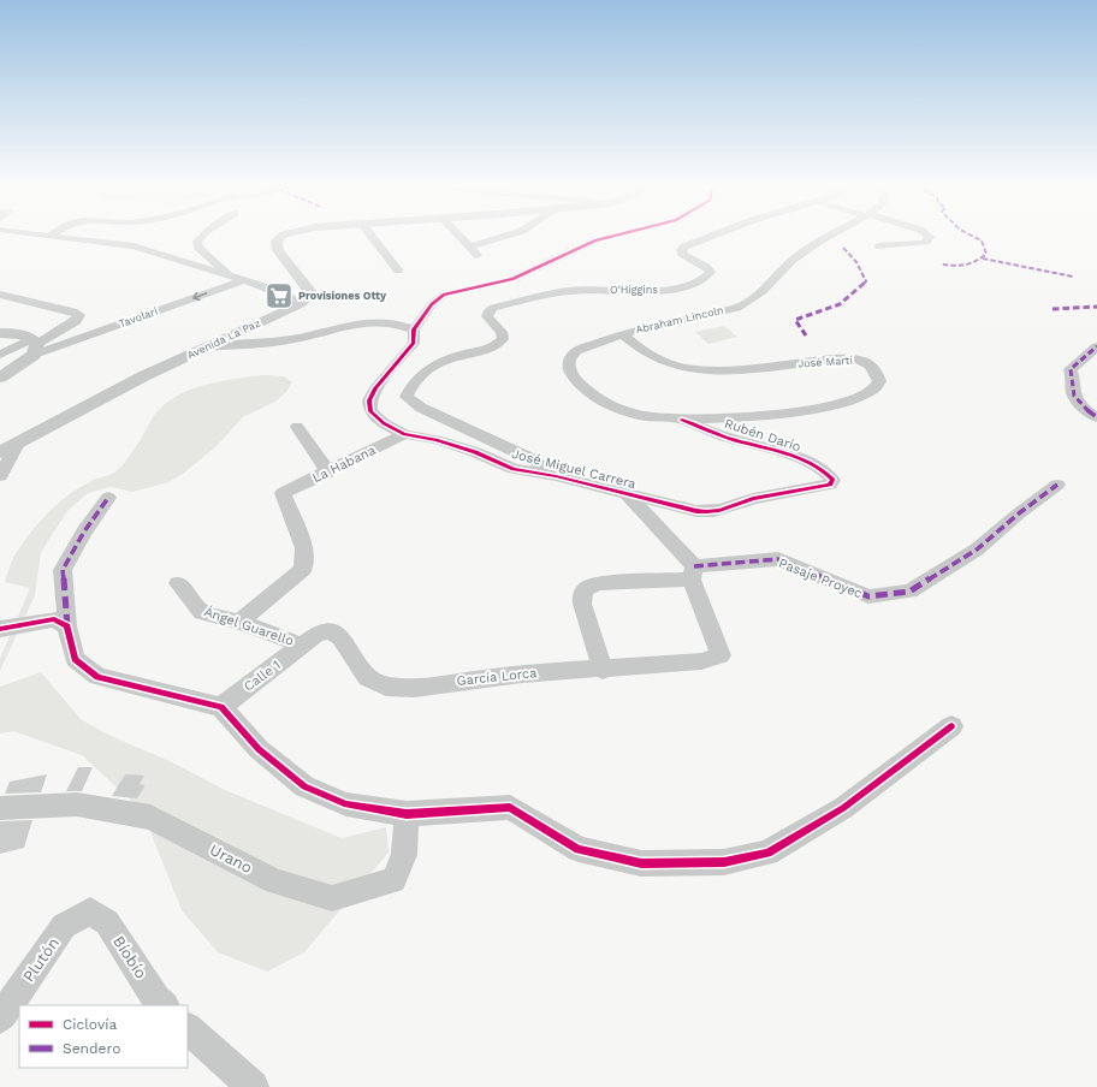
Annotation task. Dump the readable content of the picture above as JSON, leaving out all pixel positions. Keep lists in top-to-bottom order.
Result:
{
  "streets": {
    "street": [
      "O'Higgins",
      "Tavolari",
      "Abraham Lincoln",
      "Avenida La Paz",
      "José Martí",
      "Rubén Darío",
      "La Habana",
      "José Miguel Carrera",
      "Pasaje Proyec",
      "Ángel Guarello",
      "Calle 1",
      "García Lorca",
      "Urano",
      "Bíobío",
      "Plutón"
    ]
  },
  "crossings": [
    ["O'Higgins", "José Miguel Carrera"],
    ["Abraham Lincoln", "José Martí"],
    ["Abraham Lincoln", "Rubén Darío"],
    ["José Martí", "Rubén Darío"],
    ["Rubén Darío", "José Miguel Carrera"],
    ["La Habana", "José Miguel Carrera"],
    ["La Habana", "Ángel Guarello"],
    ["Pasaje Proyec", "García Lorca"],
    ["Ángel Guarello", "Calle 1"],
    ["Ángel Guarello", "García Lorca"],
    ["Calle 1", "García Lorca"],
    ["Bíobío", "Plutón"]
  ],
  "one_way": ["Tavolari"],
  "places": {
    "supermarket": ["Provisiones Otty"]
  },
  "legend": ["Ciclovía", "Sendero"]
}
